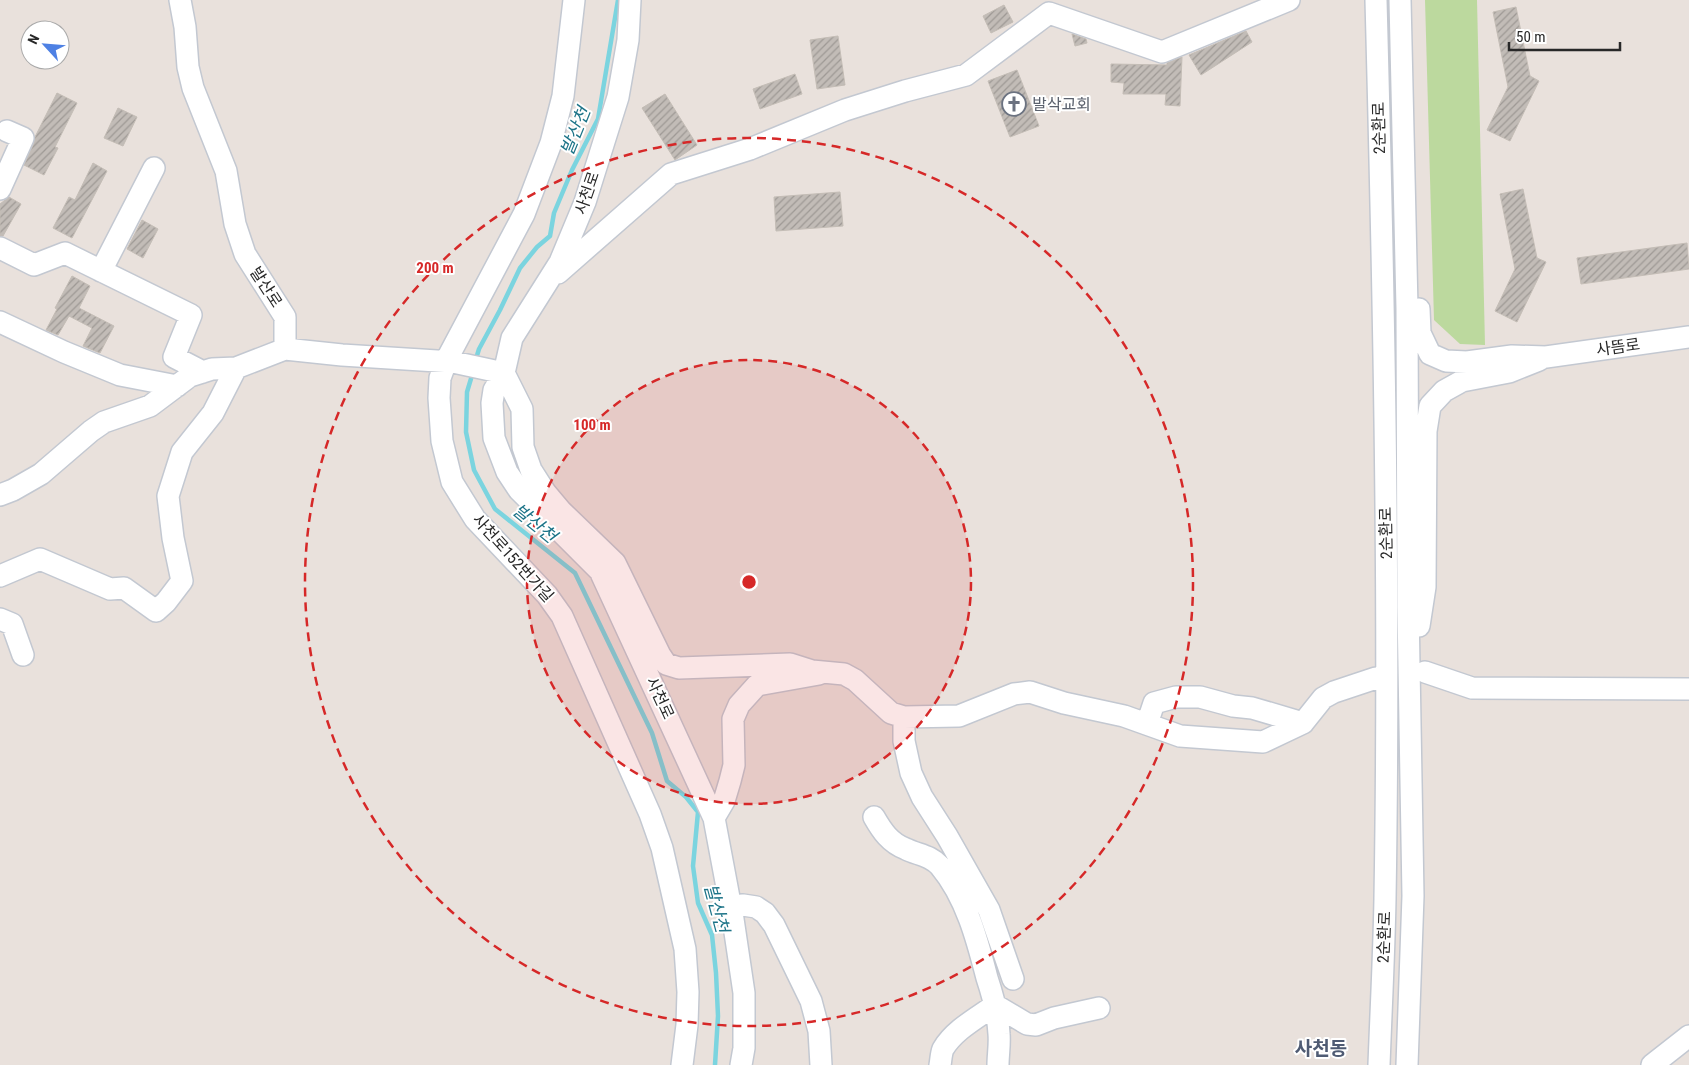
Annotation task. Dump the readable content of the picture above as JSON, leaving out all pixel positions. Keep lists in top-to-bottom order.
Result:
{
  "streets": {
    "street": [
      "2순환로",
      "사천로",
      "발산로",
      "사뜸로",
      "사천로152번가길"
    ]
  },
  "districts": ["사천동"],
  "water": ["발산천"],
  "places": {
    "church": ["발삭교회"]
  },
  "scale_bar": "50 m",
  "north": "top left",
  "rings": ["200 m", "100 m"]
}
